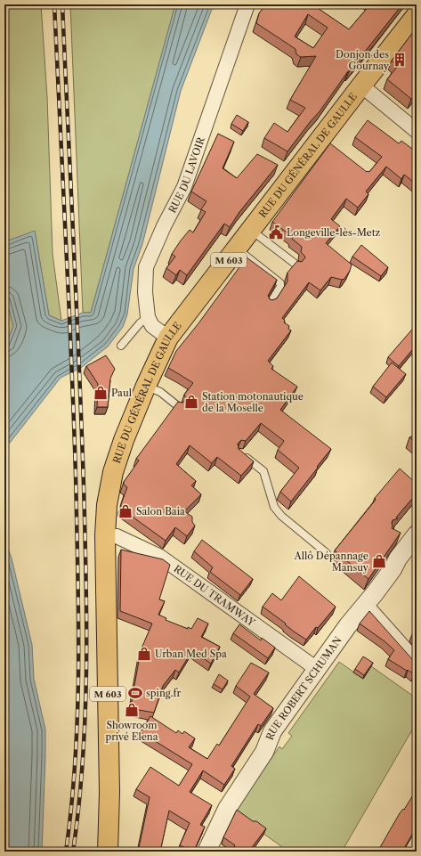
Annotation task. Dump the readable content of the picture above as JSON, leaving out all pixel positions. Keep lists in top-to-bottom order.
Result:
{
  "streets": {
    "main road": ["RUE DU GÉNÉRAL DE GAULLE", "M 603"],
    "street": ["RUE DU LAVOIR", "RUE DU TRAMWAY", "RUE ROBERT SCHUMAN"]
  },
  "crossings": [
    ["RUE DU GÉNÉRAL DE GAULLE", "RUE DU TRAMWAY"],
    ["RUE DU TRAMWAY", "RUE ROBERT SCHUMAN"]
  ],
  "places": {
    "building": ["Donjon des Gournay"],
    "public building": ["Longeville-lès-Metz"],
    "shop": [
      "Paul",
      "Station motonautique de la Moselle",
      "Salon Baia",
      "Allô Dépannage Mansuy",
      "Urban Med Spa",
      "Showroom privé Elena"
    ],
    "sports": ["sping.fr"]
  }
}
